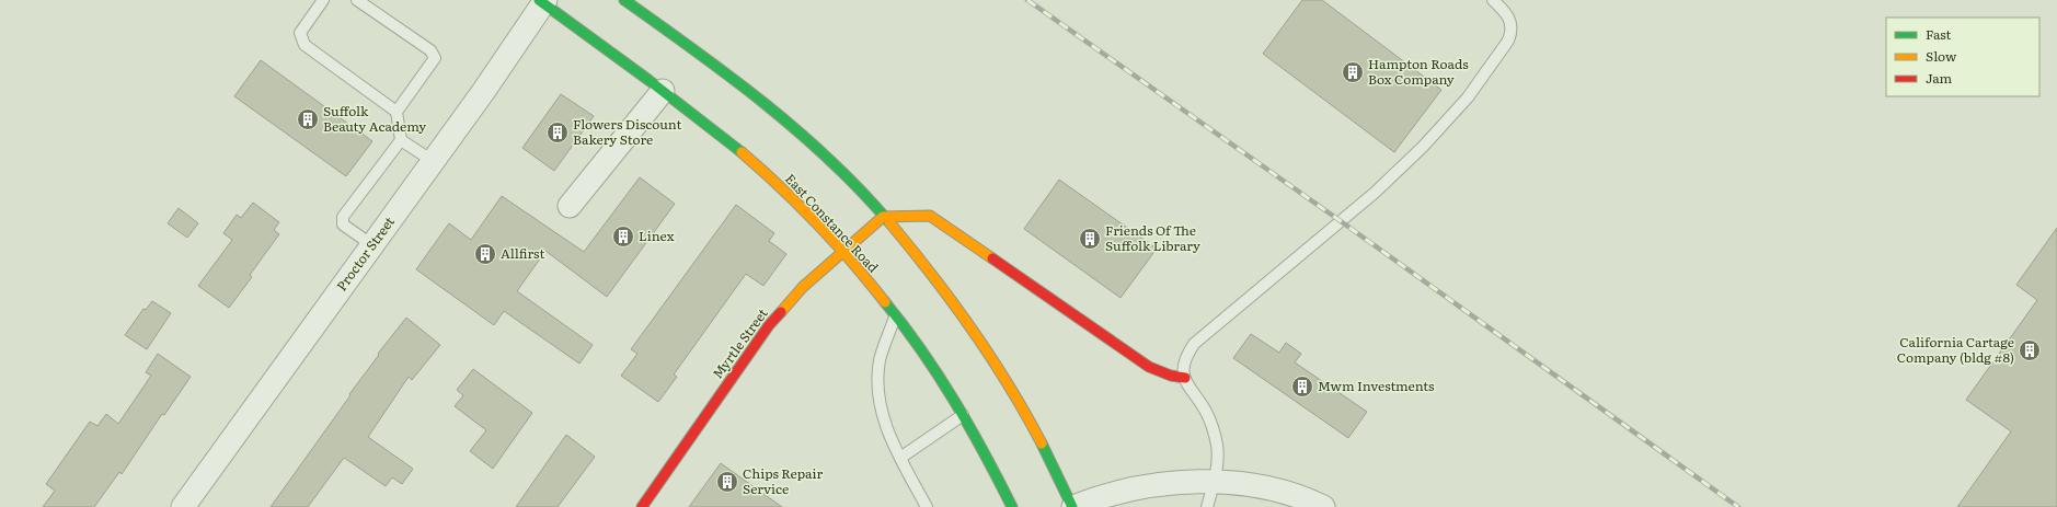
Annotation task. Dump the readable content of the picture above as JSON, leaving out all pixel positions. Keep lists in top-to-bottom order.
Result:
{
  "streets": {
    "main road": ["East Constance Road", "Myrtle Street"],
    "street": ["Proctor Street"]
  },
  "crossings": [
    ["East Constance Road", "Proctor Street"],
    ["East Constance Road", "Myrtle Street"]
  ],
  "places": {
    "building": [
      "Hampton Roads Box Company",
      "Suffolk Beauty Academy",
      "Flowers Discount Bakery Store",
      "Linex",
      "Friends Of The Suffolk Library",
      "Allfirst",
      "California Cartage Company (bldg #8)",
      "Mwm Investments",
      "Chips Repair Service"
    ]
  },
  "legend": ["Fast", "Slow", "Jam"]
}
